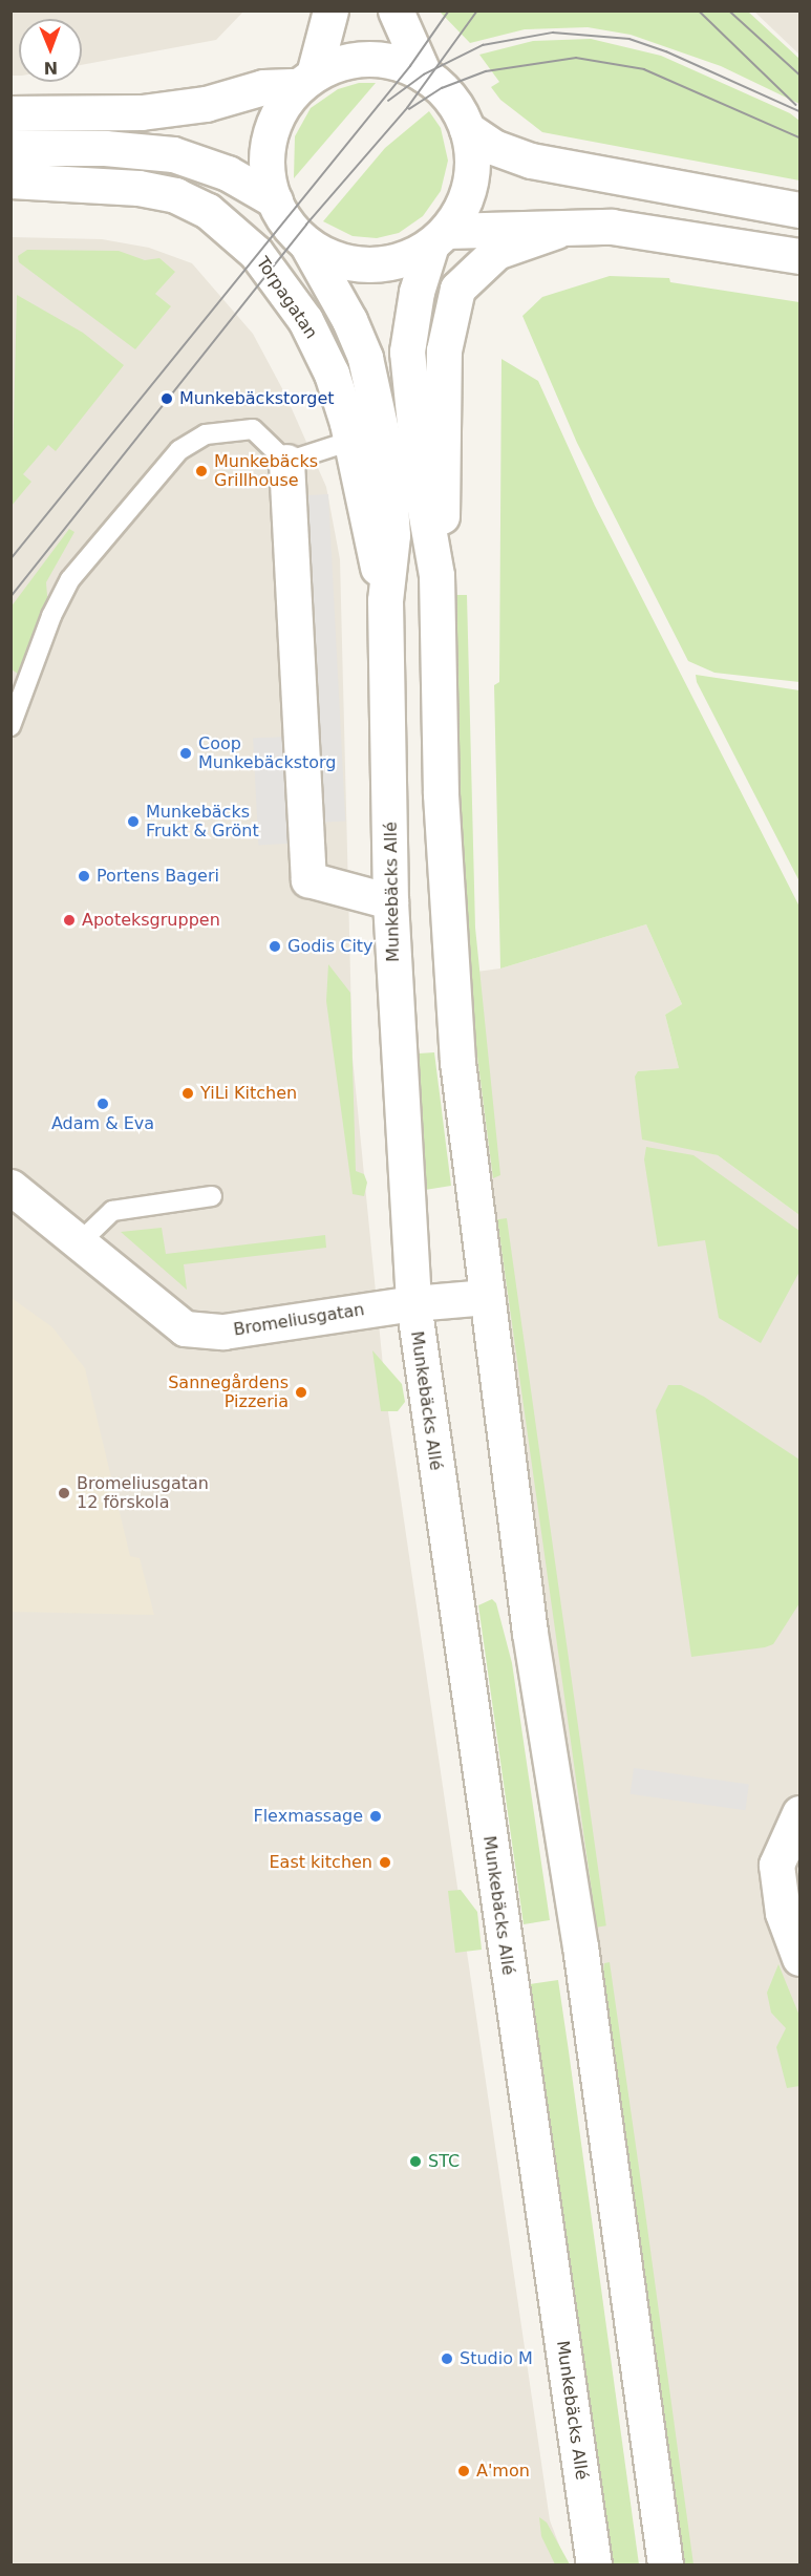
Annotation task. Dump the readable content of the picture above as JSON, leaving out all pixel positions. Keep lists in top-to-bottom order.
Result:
{
  "streets": {
    "street": ["Torpagatan", "Munkebäcks Allé", "Bromeliusgatan"]
  },
  "crossings": [
    ["Torpagatan", "Munkebäcks Allé"],
    ["Munkebäcks Allé", "Bromeliusgatan"]
  ],
  "places": [
    "Munkebäckstorget",
    "Munkebäcks Grillhouse",
    "Coop Munkebäckstorg",
    "Munkebäcks Frukt & Grönt",
    "Portens Bageri",
    "Apoteksgruppen",
    "Godis City",
    "YiLi Kitchen",
    "Adam & Eva",
    "Sannegårdens Pizzeria",
    "Bromeliusgatan 12 förskola",
    "Flexmassage",
    "East kitchen",
    "STC",
    "Studio M",
    "A'mon"
  ],
  "north": "bottom"
}
